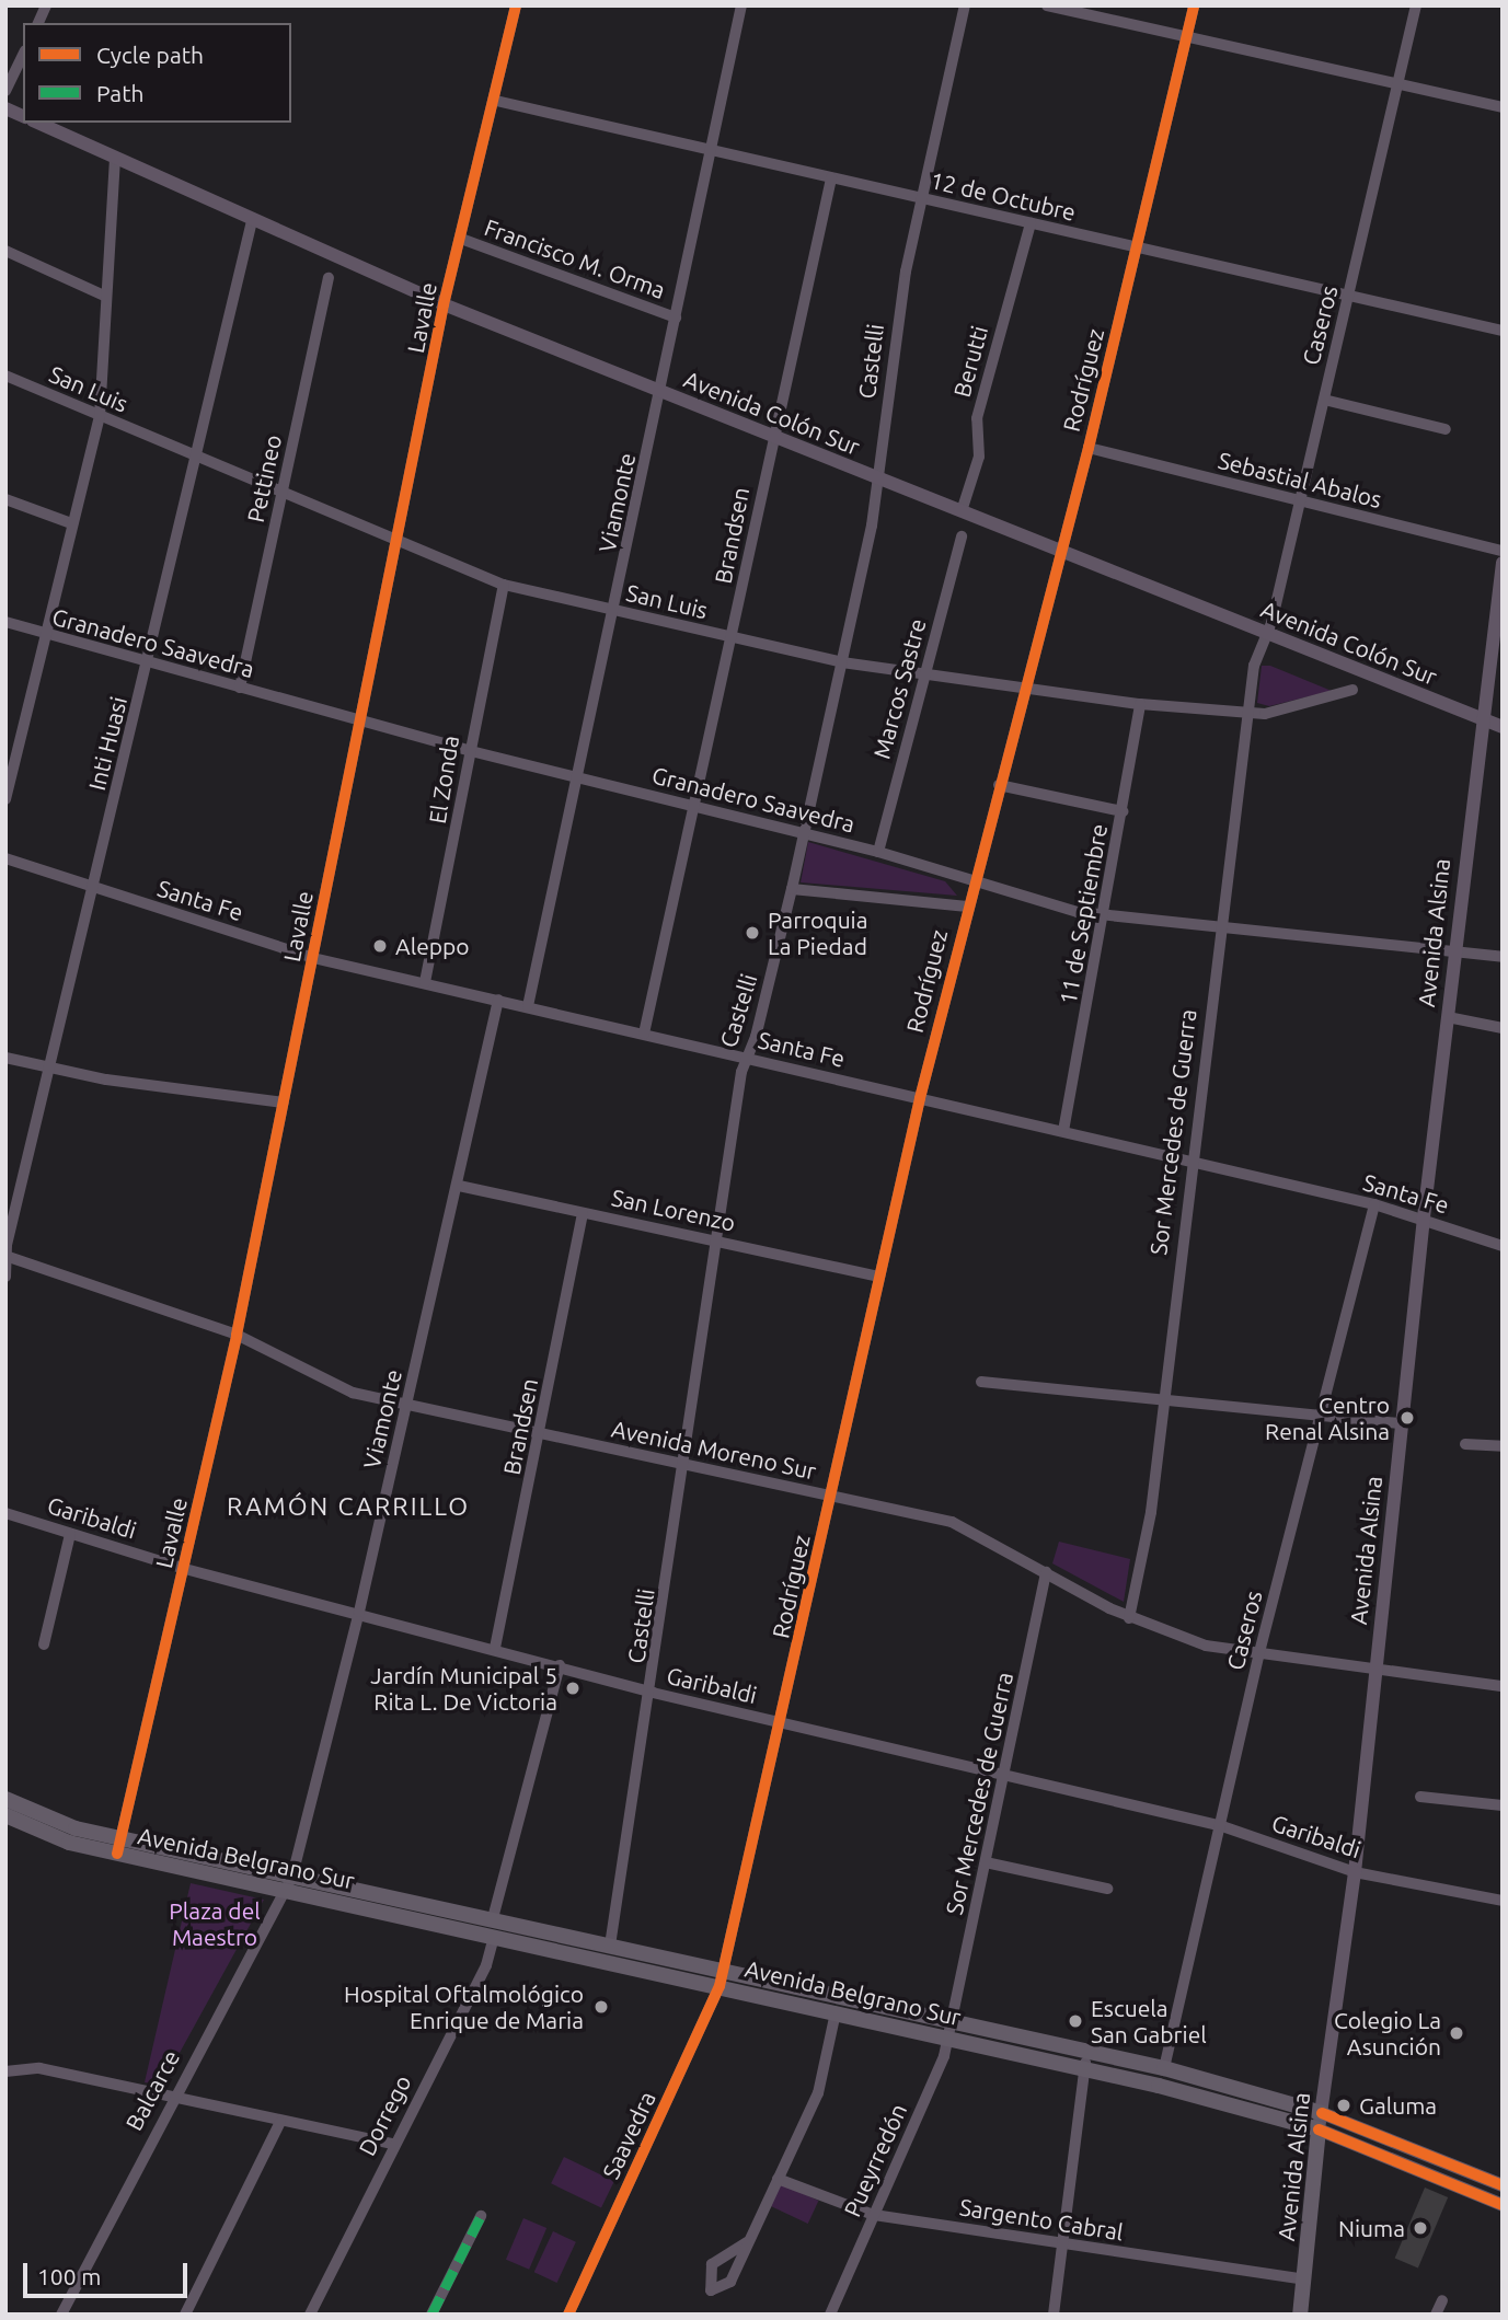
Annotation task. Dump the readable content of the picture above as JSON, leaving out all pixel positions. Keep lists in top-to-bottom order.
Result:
{
  "streets": {
    "highway": ["Avenida Alsina", "Avenida Belgrano Sur"],
    "main road": ["Avenida Colón Sur"],
    "street": [
      "12 de Octubre",
      "Francisco M. Orma",
      "Lavalle",
      "Caseros",
      "Castelli",
      "Berutti",
      "Rodríguez",
      "San Luis",
      "Pettineo",
      "Sebastial Abalos",
      "Viamonte",
      "Brandsen",
      "Granadero Saavedra",
      "Marcos Sastre",
      "Inti Huasi",
      "El Zonda",
      "Santa Fe",
      "11 de Septiembre",
      "Sor Mercedes de Guerra",
      "San Lorenzo",
      "Avenida Moreno Sur",
      "Garibaldi",
      "Balcarce",
      "Dorrego",
      "Saavedra",
      "Pueyrredón",
      "Sargento Cabral"
    ]
  },
  "crossings": [
    ["12 de Octubre", "Lavalle"],
    ["12 de Octubre", "Caseros"],
    ["12 de Octubre", "Castelli"],
    ["12 de Octubre", "Berutti"],
    ["12 de Octubre", "Rodríguez"],
    ["12 de Octubre", "Viamonte"],
    ["12 de Octubre", "Brandsen"],
    ["Francisco M. Orma", "Lavalle"],
    ["Francisco M. Orma", "Viamonte"],
    ["Lavalle", "San Luis"],
    ["Lavalle", "Avenida Colón Sur"],
    ["Lavalle", "Granadero Saavedra"],
    ["Lavalle", "Santa Fe"],
    ["Lavalle", "Avenida Moreno Sur"],
    ["Lavalle", "Garibaldi"],
    ["Lavalle", "Avenida Belgrano Sur"],
    ["Caseros", "Avenida Colón Sur"],
    ["Caseros", "Sebastial Abalos"],
    ["Caseros", "Santa Fe"],
    ["Caseros", "Sor Mercedes de Guerra"],
    ["Caseros", "Avenida Moreno Sur"],
    ["Caseros", "Garibaldi"],
    ["Caseros", "Avenida Belgrano Sur"],
    ["Castelli", "San Luis"],
    ["Castelli", "Avenida Colón Sur"],
    ["Castelli", "Granadero Saavedra"],
    ["Castelli", "Santa Fe"],
    ["Castelli", "San Lorenzo"],
    ["Castelli", "Avenida Moreno Sur"],
    ["Castelli", "Garibaldi"],
    ["Castelli", "Avenida Belgrano Sur"],
    ["Berutti", "Avenida Colón Sur"],
    ["Rodríguez", "San Luis"],
    ["Rodríguez", "Avenida Colón Sur"],
    ["Rodríguez", "Sebastial Abalos"],
    ["Rodríguez", "Granadero Saavedra"],
    ["Rodríguez", "Santa Fe"],
    ["Rodríguez", "San Lorenzo"],
    ["Rodríguez", "Avenida Moreno Sur"],
    ["Rodríguez", "Garibaldi"],
    ["Rodríguez", "Avenida Belgrano Sur"],
    ["Rodríguez", "Saavedra"],
    ["San Luis", "Pettineo"],
    ["San Luis", "Viamonte"],
    ["San Luis", "Brandsen"],
    ["San Luis", "Marcos Sastre"],
    ["San Luis", "Inti Huasi"],
    ["San Luis", "El Zonda"],
    ["San Luis", "11 de Septiembre"],
    ["San Luis", "Sor Mercedes de Guerra"],
    ["Avenida Colón Sur", "Viamonte"],
    ["Avenida Colón Sur", "Brandsen"],
    ["Avenida Colón Sur", "Inti Huasi"],
    ["Avenida Colón Sur", "Avenida Alsina"],
    ["Pettineo", "Granadero Saavedra"],
    ["Viamonte", "Granadero Saavedra"],
    ["Viamonte", "Santa Fe"],
    ["Viamonte", "San Lorenzo"],
    ["Viamonte", "Avenida Moreno Sur"],
    ["Viamonte", "Garibaldi"],
    ["Viamonte", "Avenida Belgrano Sur"],
    ["Viamonte", "Balcarce"],
    ["Brandsen", "Granadero Saavedra"],
    ["Brandsen", "Santa Fe"],
    ["Brandsen", "San Lorenzo"],
    ["Brandsen", "Avenida Moreno Sur"],
    ["Brandsen", "Garibaldi"],
    ["Granadero Saavedra", "Marcos Sastre"],
    ["Granadero Saavedra", "Inti Huasi"],
    ["Granadero Saavedra", "El Zonda"],
    ["Granadero Saavedra", "11 de Septiembre"],
    ["Granadero Saavedra", "Avenida Alsina"],
    ["Granadero Saavedra", "Sor Mercedes de Guerra"],
    ["Inti Huasi", "Santa Fe"],
    ["Inti Huasi", "Avenida Moreno Sur"],
    ["El Zonda", "Santa Fe"],
    ["Santa Fe", "11 de Septiembre"],
    ["Santa Fe", "Avenida Alsina"],
    ["Santa Fe", "Sor Mercedes de Guerra"],
    ["Avenida Alsina", "Avenida Moreno Sur"],
    ["Avenida Alsina", "Garibaldi"],
    ["Avenida Alsina", "Avenida Belgrano Sur"],
    ["Avenida Alsina", "Sargento Cabral"],
    ["Sor Mercedes de Guerra", "Avenida Moreno Sur"],
    ["Sor Mercedes de Guerra", "Garibaldi"],
    ["Sor Mercedes de Guerra", "Avenida Belgrano Sur"],
    ["Sor Mercedes de Guerra", "Pueyrredón"],
    ["Avenida Belgrano Sur", "Balcarce"],
    ["Avenida Belgrano Sur", "Dorrego"],
    ["Avenida Belgrano Sur", "Saavedra"],
    ["Avenida Belgrano Sur", "Pueyrredón"],
    ["Pueyrredón", "Sargento Cabral"]
  ],
  "districts": ["RAMÓN CARRILLO"],
  "parks": ["Plaza del Maestro"],
  "places": [
    "Parroquia La Piedad",
    "Aleppo",
    "Centro Renal Alsina",
    "Jardín Municipal 5 Rita L. De Victoria",
    "Hospital Oftalmológico Enrique de Maria",
    "Escuela San Gabriel",
    "Colegio La Asunción",
    "Galuma",
    "Niuma"
  ],
  "legend": ["Cycle path", "Path"],
  "scale_bar": "100 m"
}
